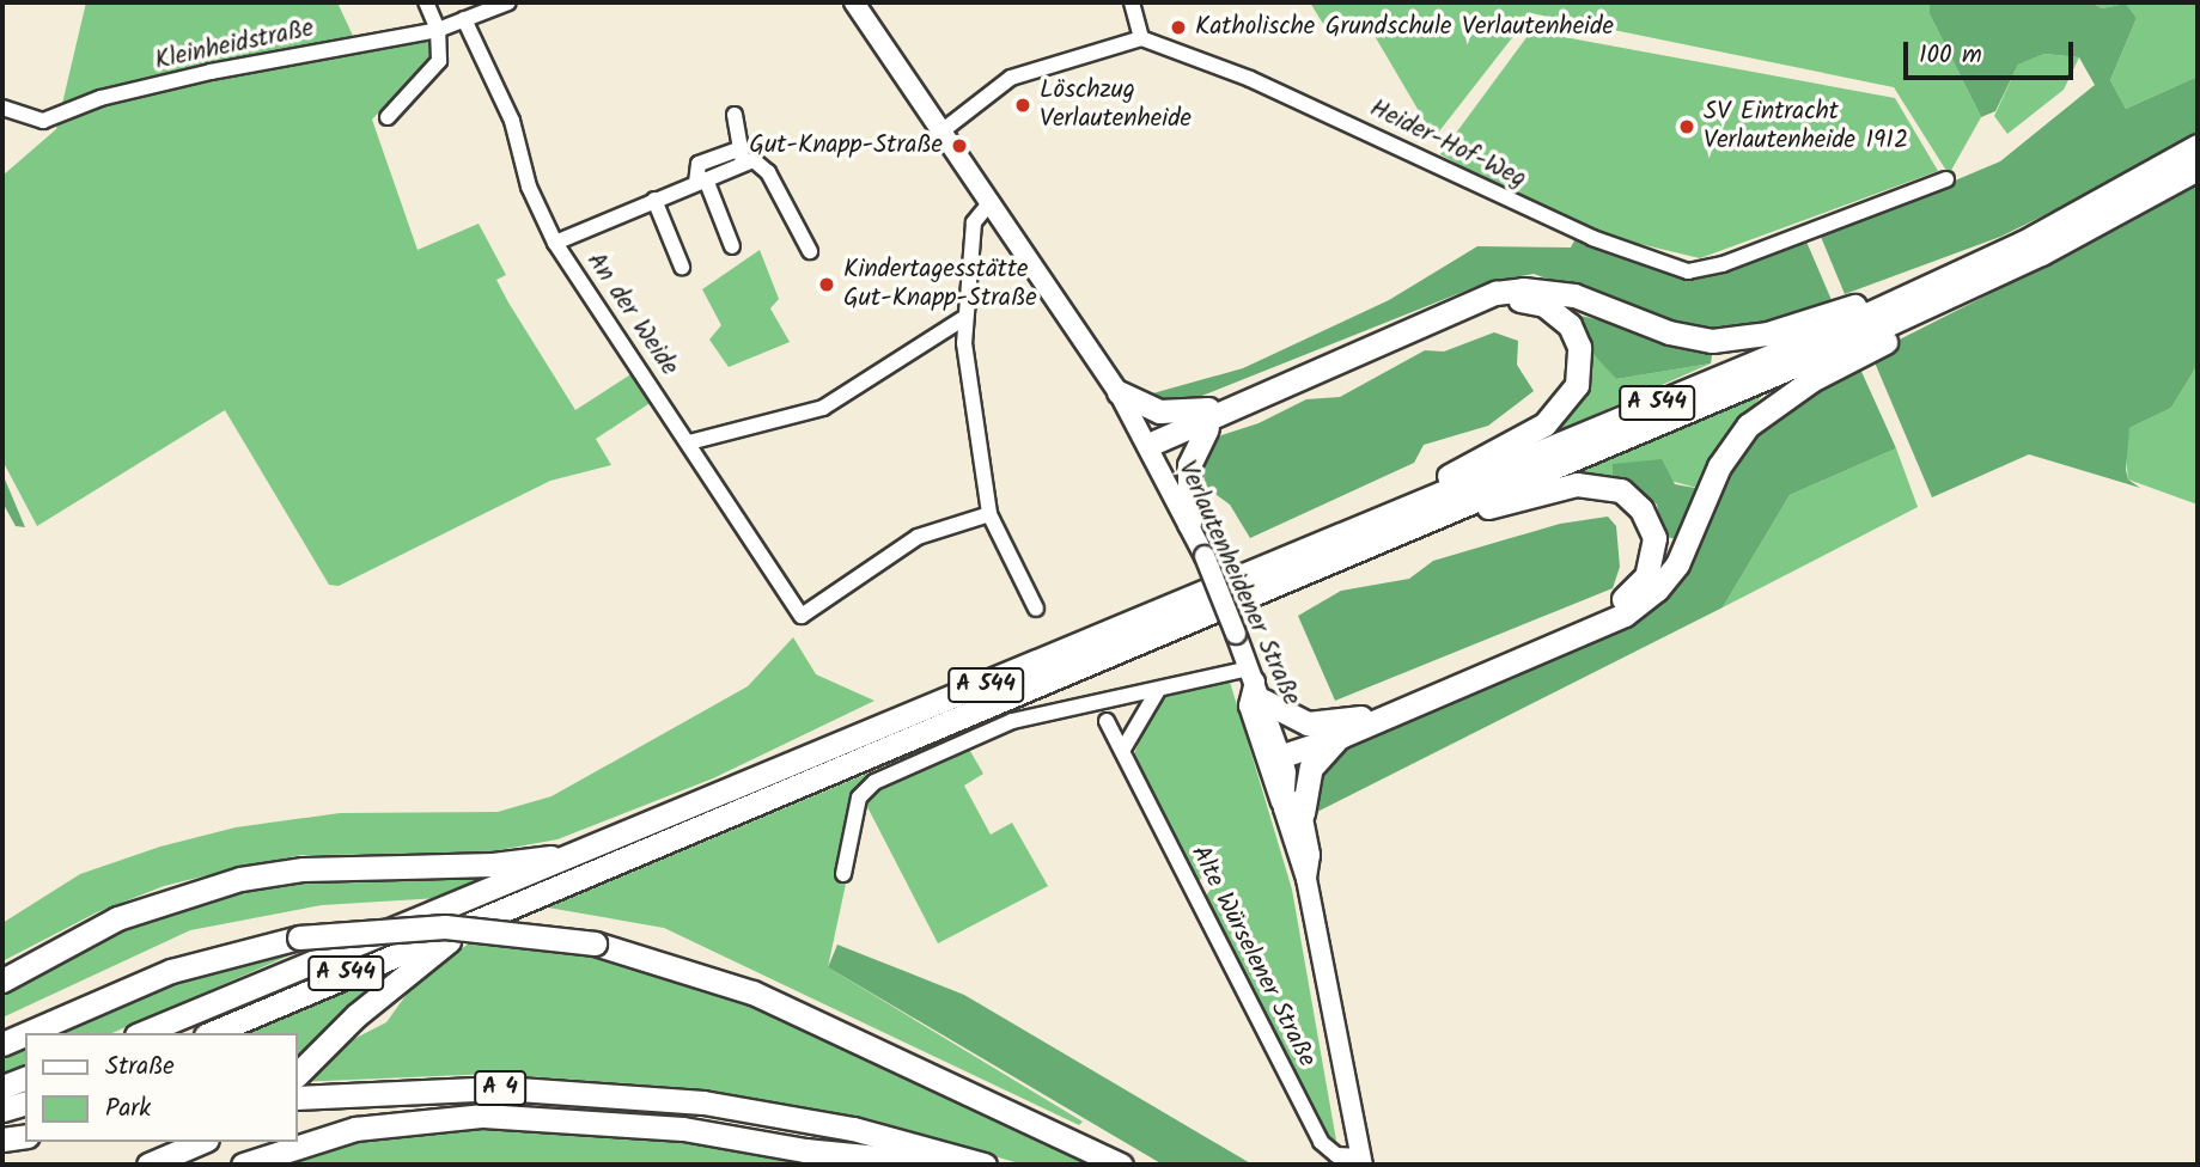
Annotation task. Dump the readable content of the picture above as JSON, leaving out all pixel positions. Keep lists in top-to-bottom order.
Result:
{
  "streets": {
    "highway": ["A 544", "A 4"],
    "main road": ["Verlautenheidener Straße"],
    "street": [
      "Kleinheidstraße",
      "Heider-Hof-Weg",
      "An der Weide",
      "Alte Würselener Straße"
    ]
  },
  "crossings": [
    ["Kleinheidstraße", "An der Weide"],
    ["Verlautenheidener Straße", "Alte Würselener Straße"]
  ],
  "places": [
    "Katholische Grundschule Verlautenheide",
    "Löschzug Verlautenheide",
    "SV Eintracht Verlautenheide 1912",
    "Gut-Knapp-Straße",
    "Kindertagesstätte Gut-Knapp-Straße"
  ],
  "legend": ["Straße", "Park"],
  "scale_bar": "100 m"
}
